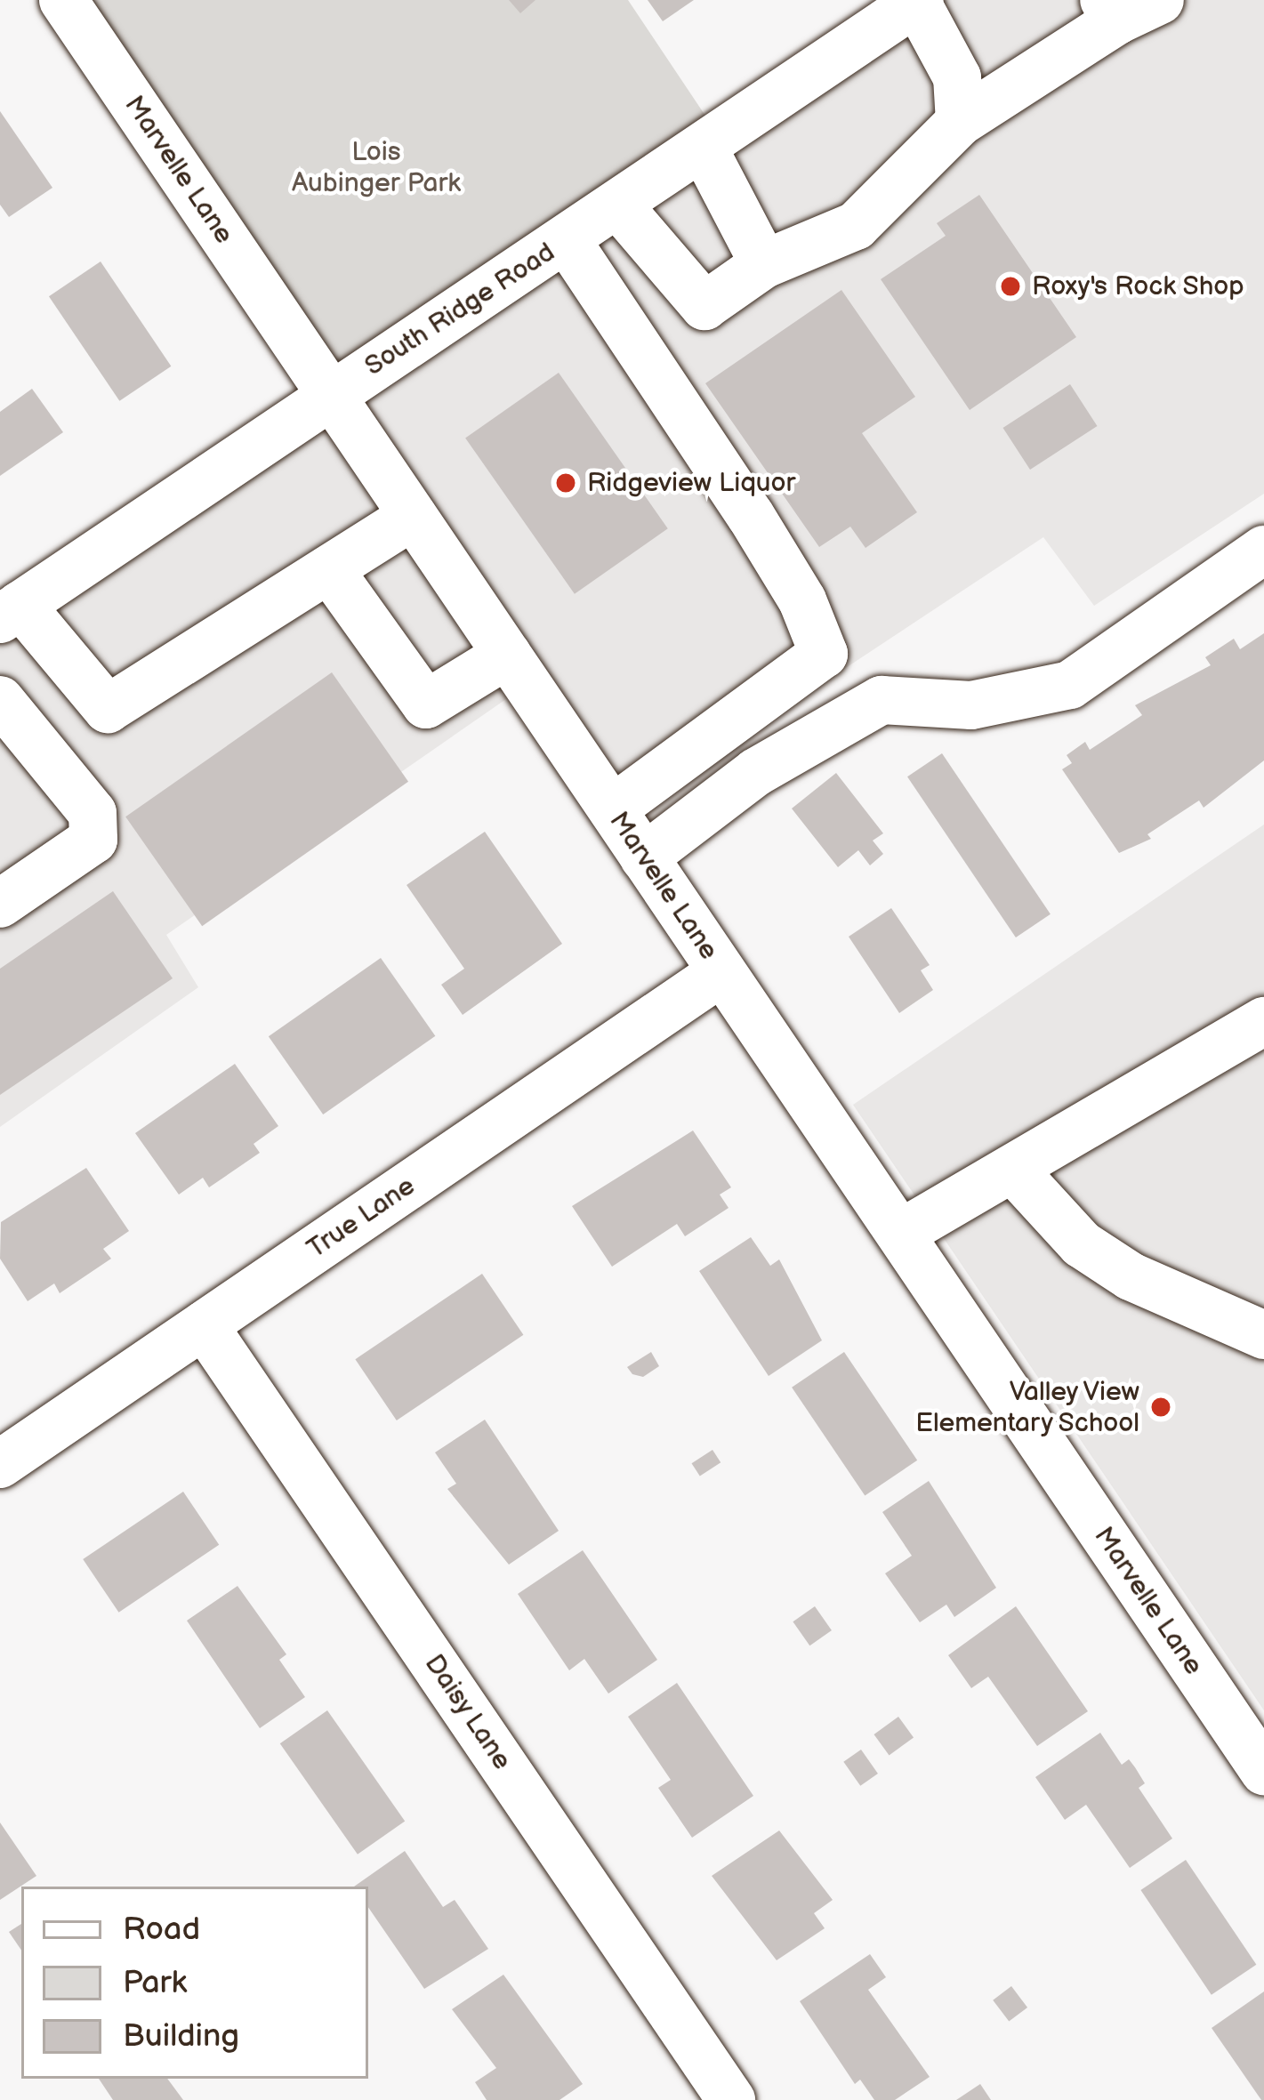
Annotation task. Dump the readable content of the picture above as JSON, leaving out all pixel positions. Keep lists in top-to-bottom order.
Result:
{
  "streets": {
    "street": [
      "Marvelle Lane",
      "South Ridge Road",
      "True Lane",
      "Daisy Lane"
    ]
  },
  "crossings": [
    ["Marvelle Lane", "South Ridge Road"],
    ["Marvelle Lane", "True Lane"],
    ["True Lane", "Daisy Lane"]
  ],
  "parks": ["Lois Aubinger Park"],
  "places": ["Roxy's Rock Shop", "Ridgeview Liquor", "Valley View Elementary School"],
  "legend": ["Road", "Park", "Building"]
}
